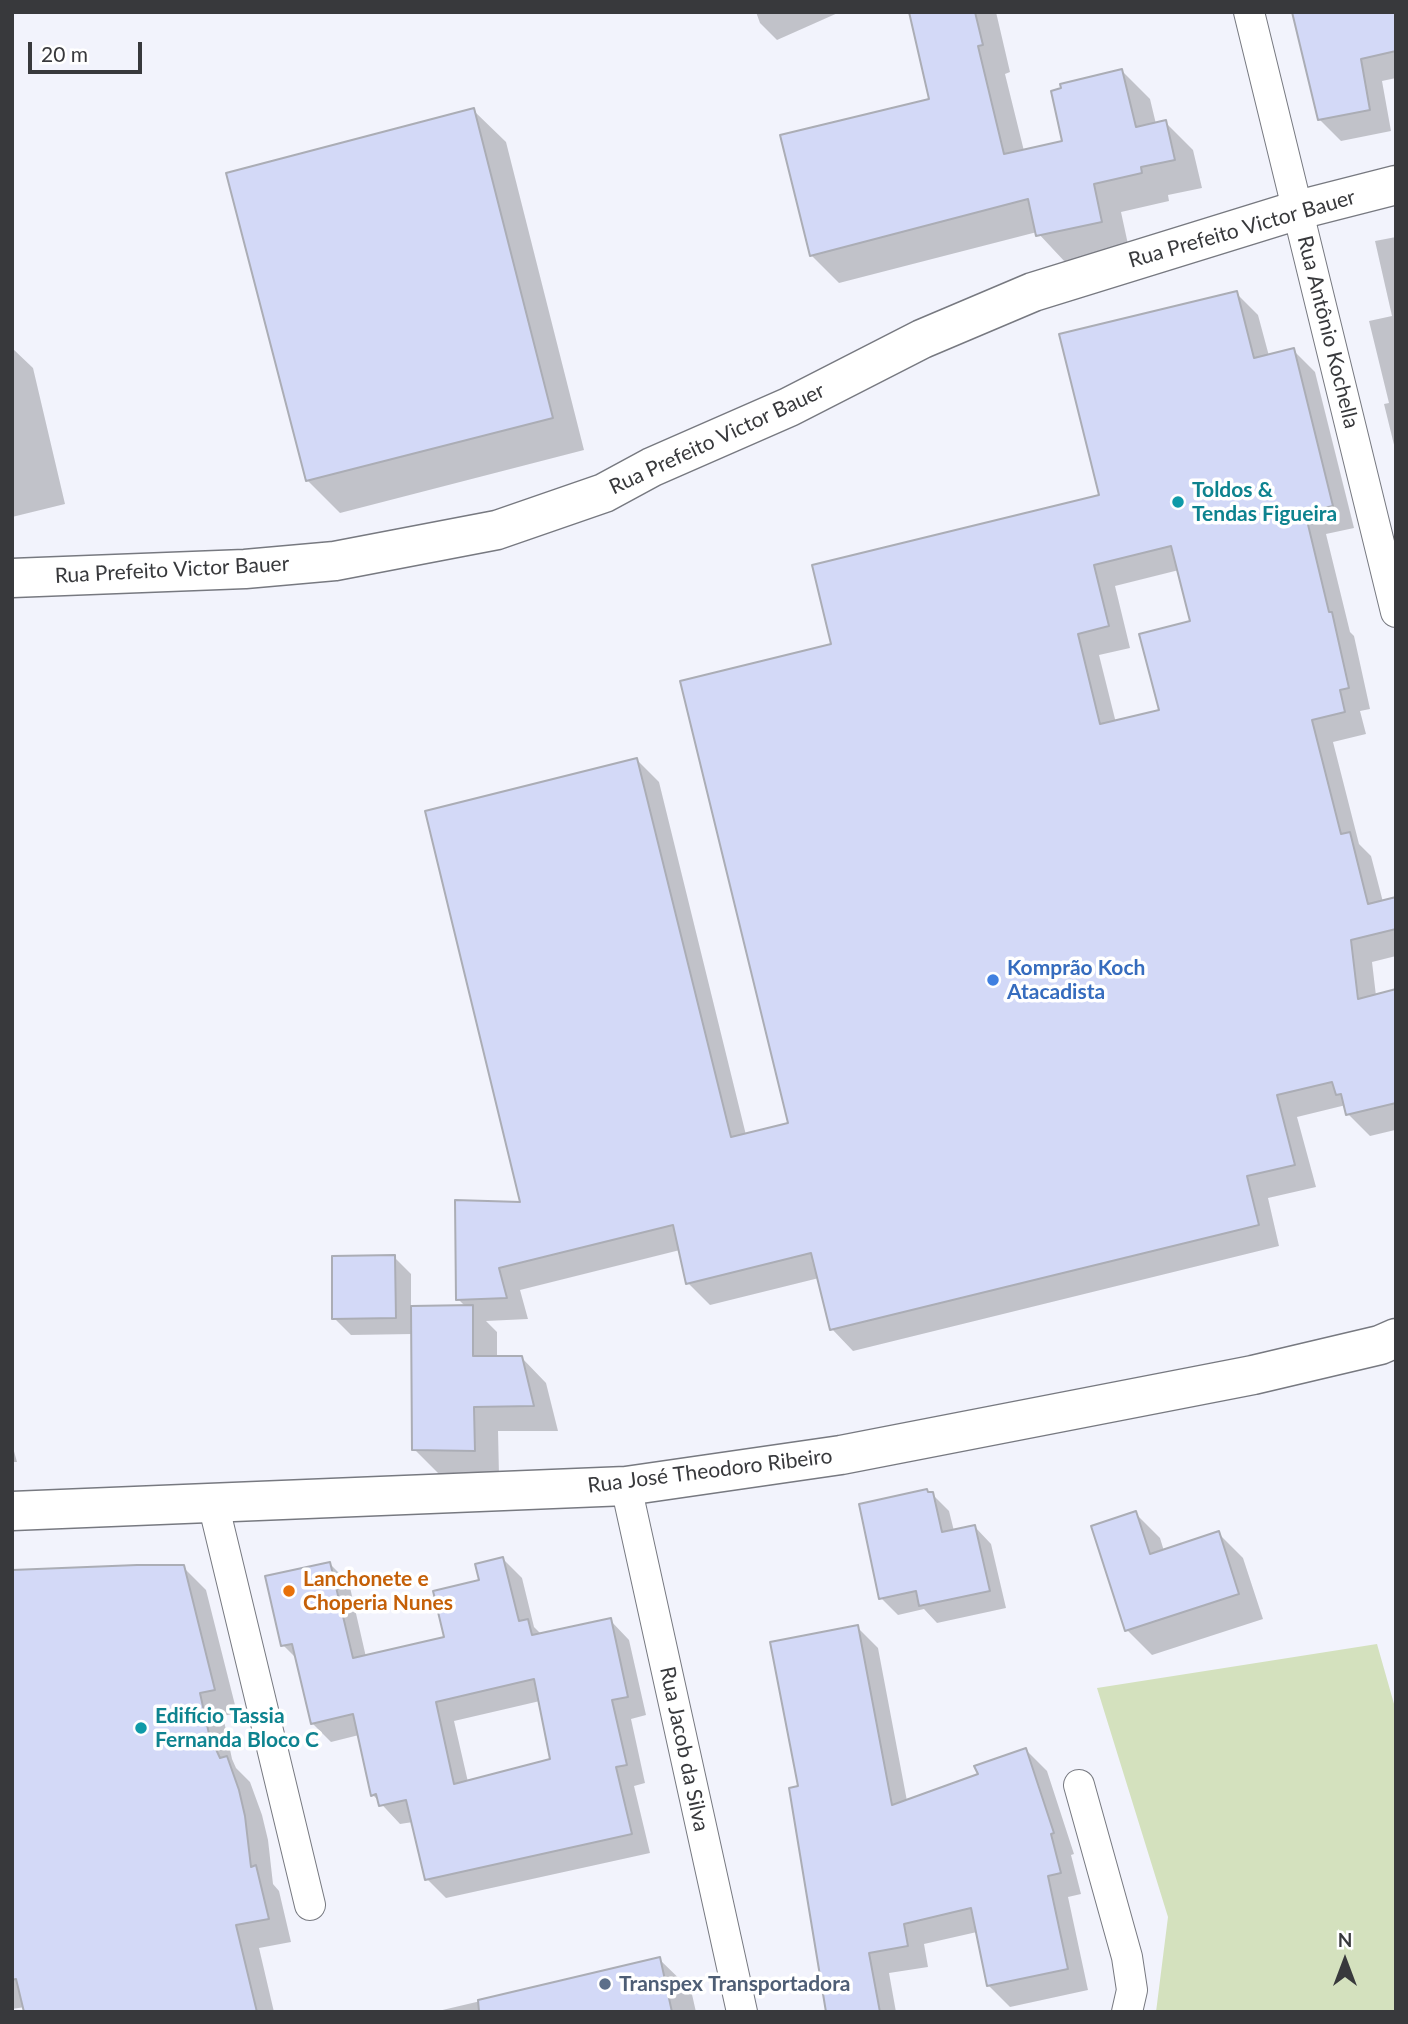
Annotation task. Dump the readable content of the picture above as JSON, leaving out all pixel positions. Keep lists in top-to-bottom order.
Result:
{
  "streets": {
    "main road": ["Rua Prefeito Victor Bauer", "Rua José Theodoro Ribeiro"],
    "street": ["Rua Antônio Kochella", "Rua Jacob da Silva"]
  },
  "crossings": [
    ["Rua Prefeito Victor Bauer", "Rua Antônio Kochella"],
    ["Rua José Theodoro Ribeiro", "Rua Jacob da Silva"]
  ],
  "places": [
    "Toldos & Tendas Figueira",
    "Komprão Koch Atacadista",
    "Lanchonete e Choperia Nunes",
    "Edifício Tassia Fernanda Bloco C",
    "Transpex Transportadora"
  ],
  "scale_bar": "20 m",
  "north": "top"
}
